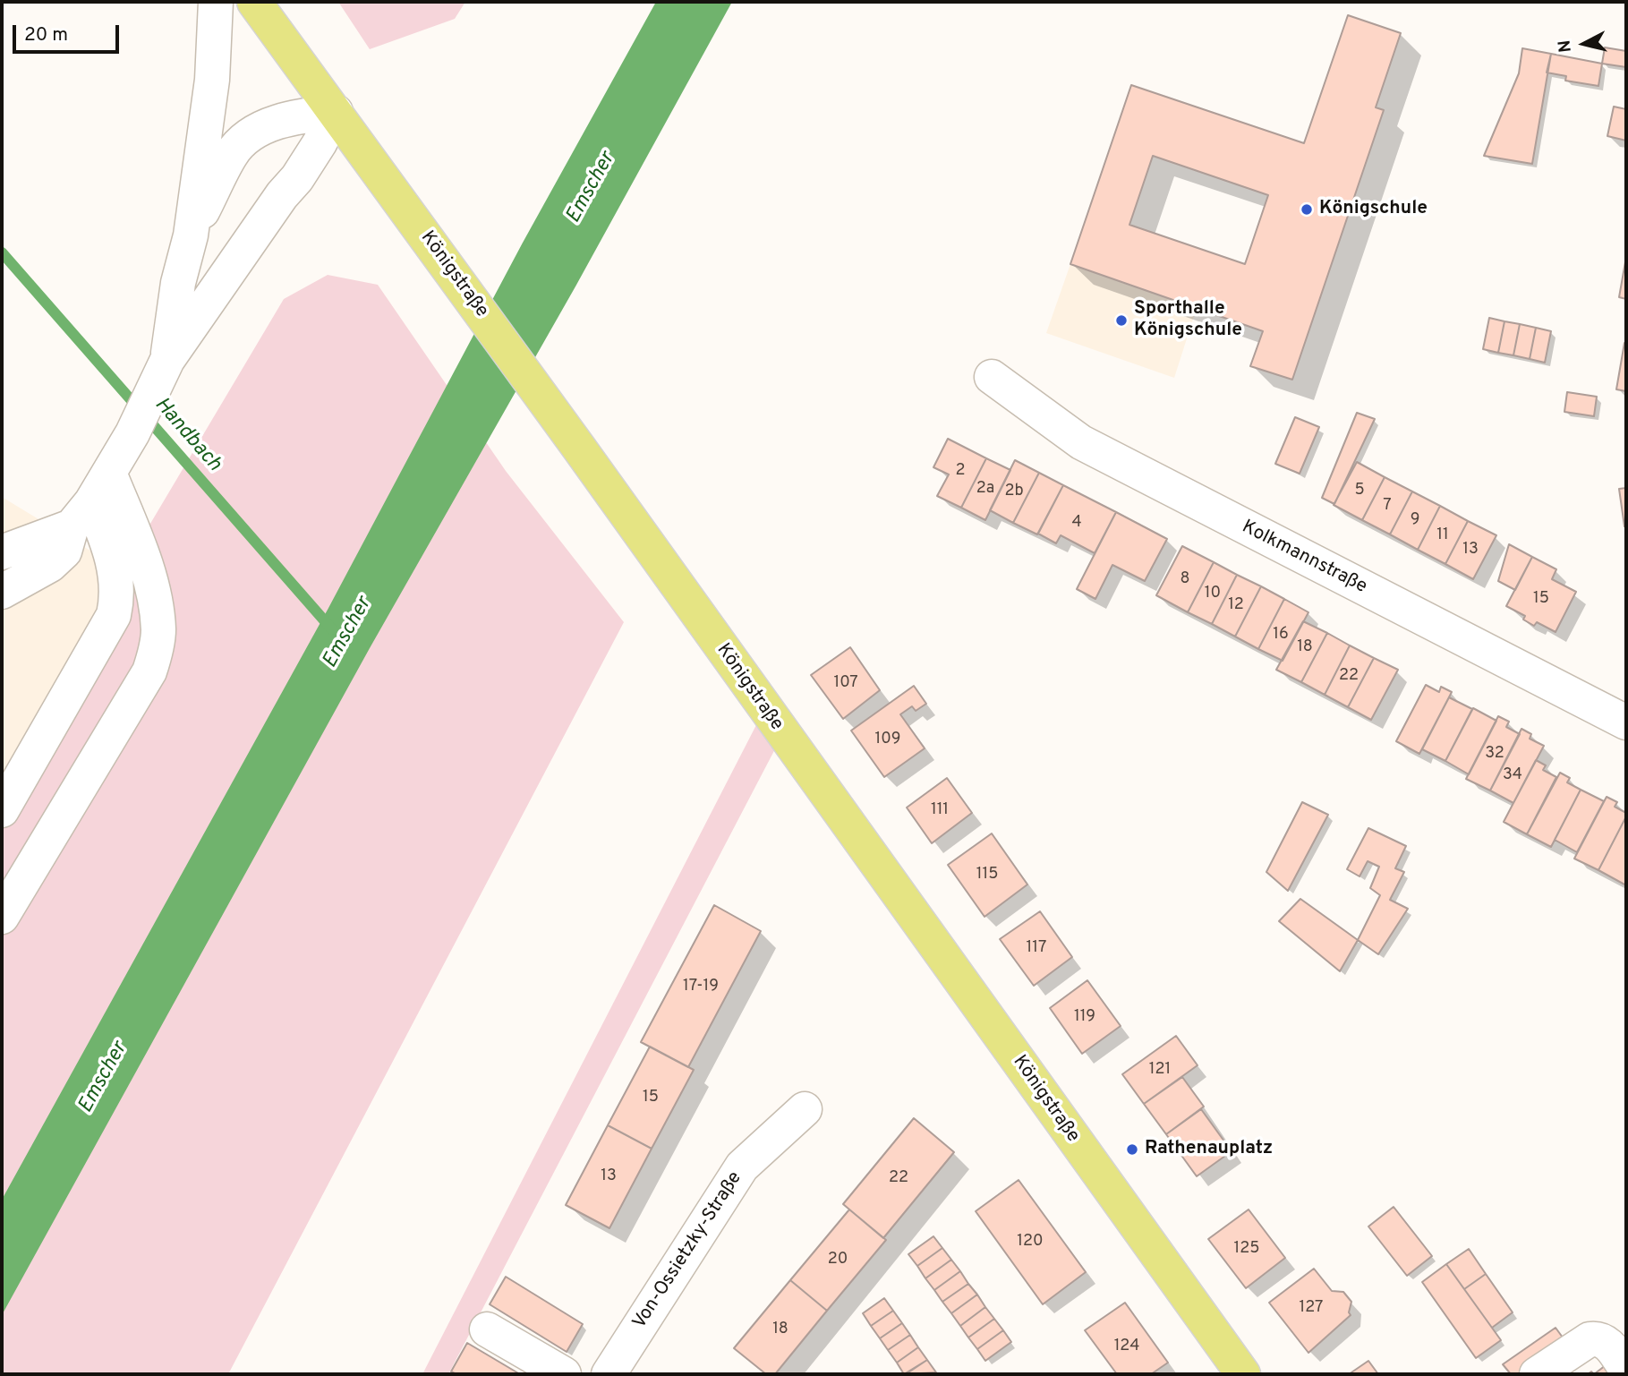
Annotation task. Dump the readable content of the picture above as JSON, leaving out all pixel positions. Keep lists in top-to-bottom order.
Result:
{
  "streets": {
    "main road": ["Königstraße"],
    "street": ["Kolkmannstraße", "Von-Ossietzky-Straße"]
  },
  "water": ["Emscher", "Handbach"],
  "places": ["Königschule", "Sporthalle Königschule", "Rathenauplatz"],
  "house_numbers": [
    "2",
    "2a",
    "5",
    "2b",
    "7",
    "9",
    "4",
    "11",
    "13",
    "8",
    "10",
    "15",
    "12",
    "16",
    "18",
    "22",
    "107",
    "109",
    "32",
    "34",
    "111",
    "115",
    "117",
    "17-19",
    "119",
    "121",
    "15",
    "13",
    "22",
    "120",
    "125",
    "20",
    "127",
    "18",
    "124"
  ],
  "scale_bar": "20 m",
  "north": "left"
}
